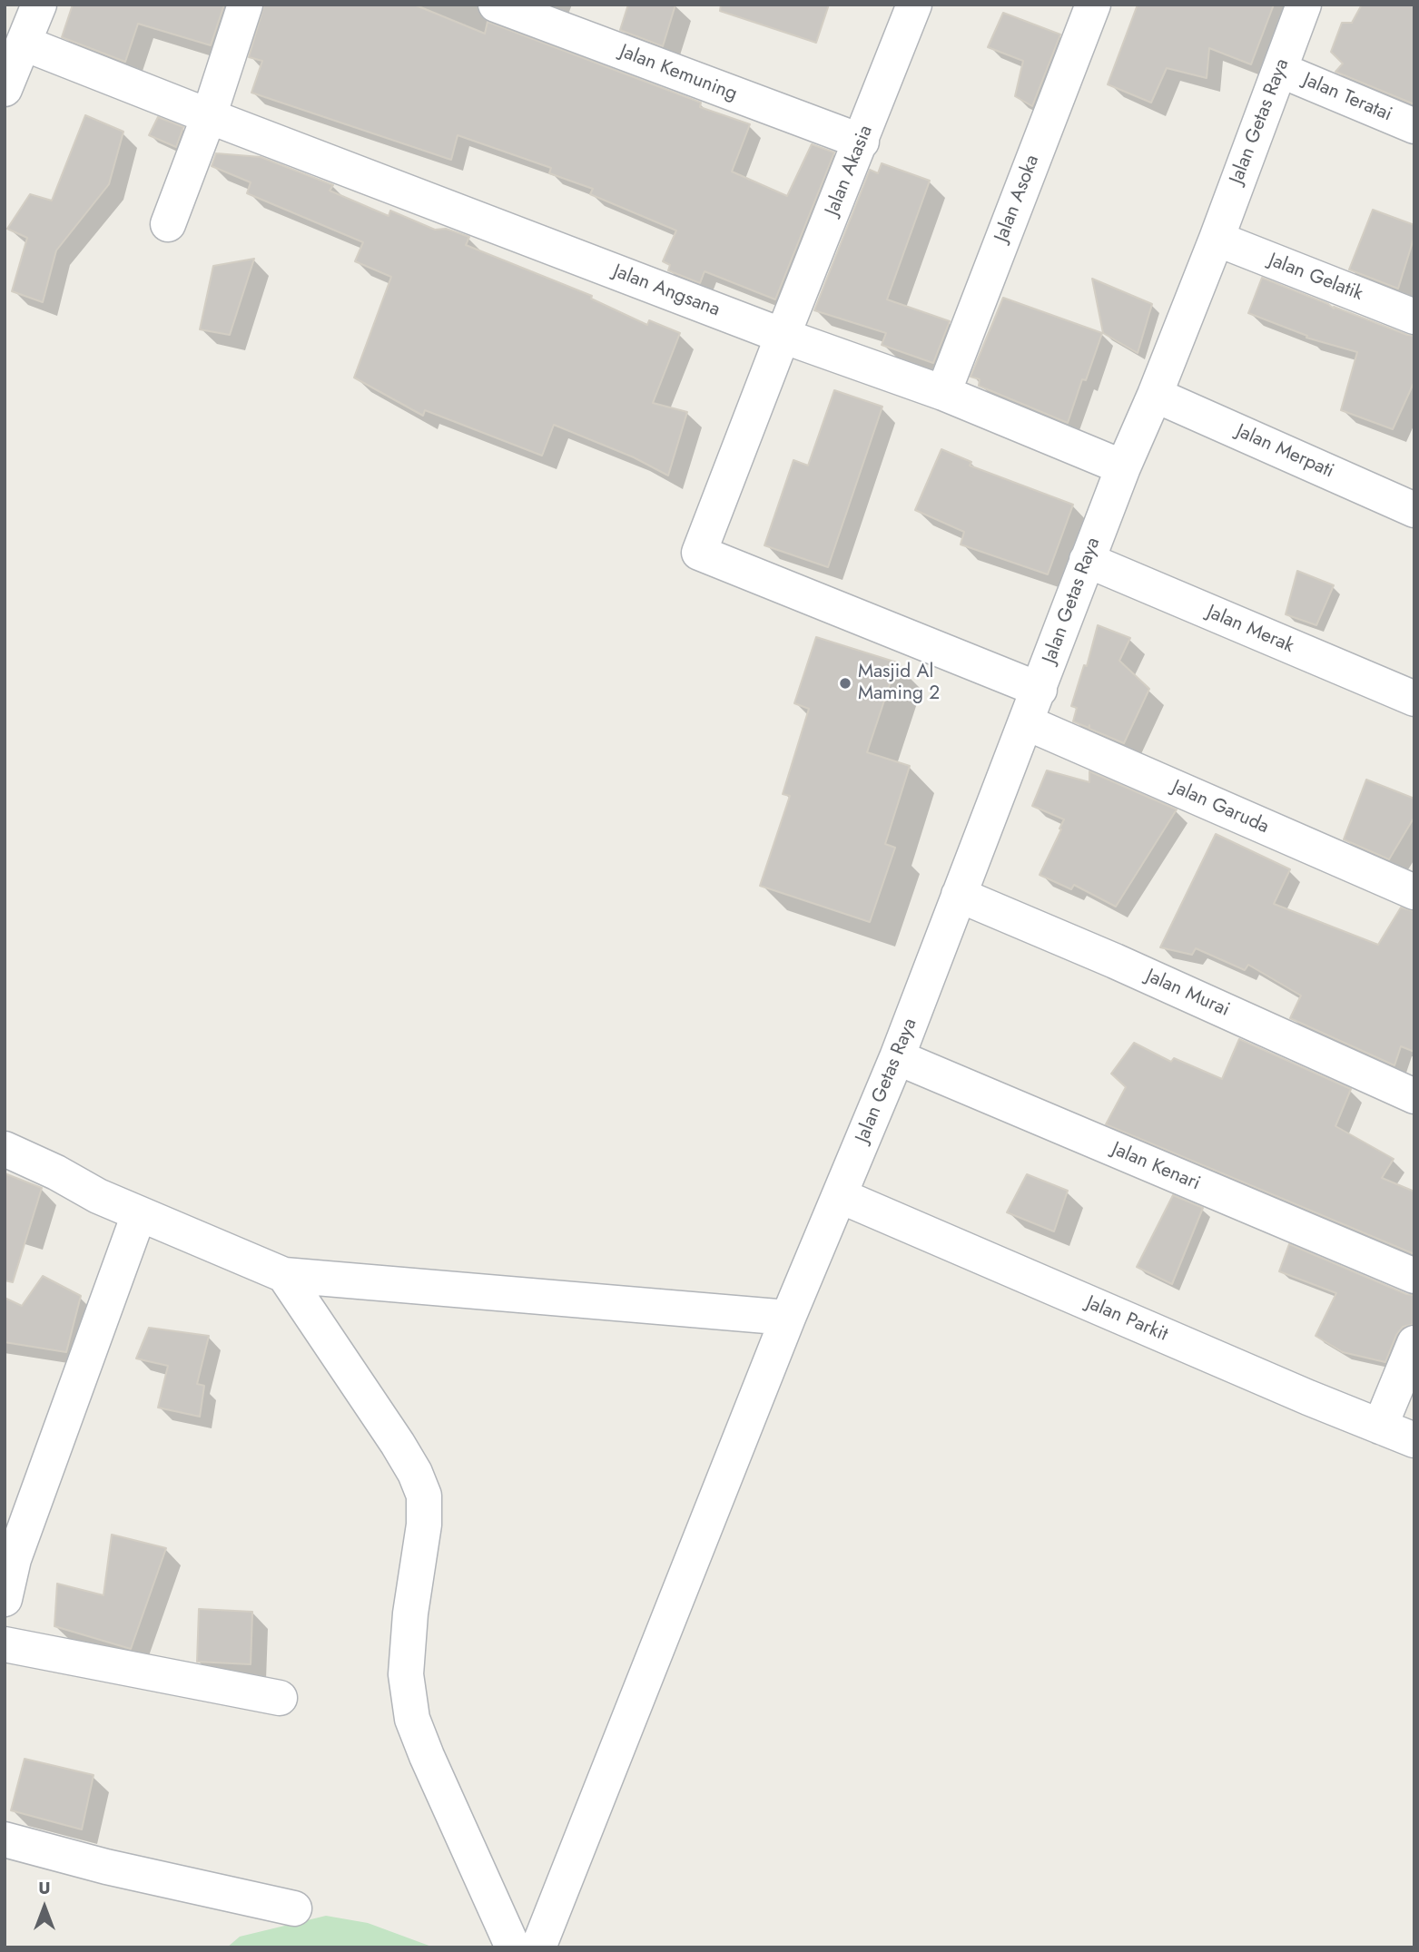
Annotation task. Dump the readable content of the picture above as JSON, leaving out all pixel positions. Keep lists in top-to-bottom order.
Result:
{
  "streets": {
    "street": [
      "Jalan Kemuning",
      "Jalan Teratai",
      "Jalan Getas Raya",
      "Jalan Akasia",
      "Jalan Asoka",
      "Jalan Gelatik",
      "Jalan Angsana",
      "Jalan Merpati",
      "Jalan Merak",
      "Jalan Garuda",
      "Jalan Murai",
      "Jalan Kenari",
      "Jalan Parkit"
    ]
  },
  "crossings": [
    ["Jalan Kemuning", "Jalan Akasia"],
    ["Jalan Teratai", "Jalan Getas Raya"],
    ["Jalan Getas Raya", "Jalan Akasia"],
    ["Jalan Getas Raya", "Jalan Gelatik"],
    ["Jalan Getas Raya", "Jalan Angsana"],
    ["Jalan Getas Raya", "Jalan Merpati"],
    ["Jalan Getas Raya", "Jalan Merak"],
    ["Jalan Getas Raya", "Jalan Garuda"],
    ["Jalan Getas Raya", "Jalan Murai"],
    ["Jalan Getas Raya", "Jalan Kenari"],
    ["Jalan Getas Raya", "Jalan Parkit"],
    ["Jalan Akasia", "Jalan Angsana"],
    ["Jalan Asoka", "Jalan Angsana"]
  ],
  "places": ["Masjid Al Maming 2"],
  "north": "top"
}
